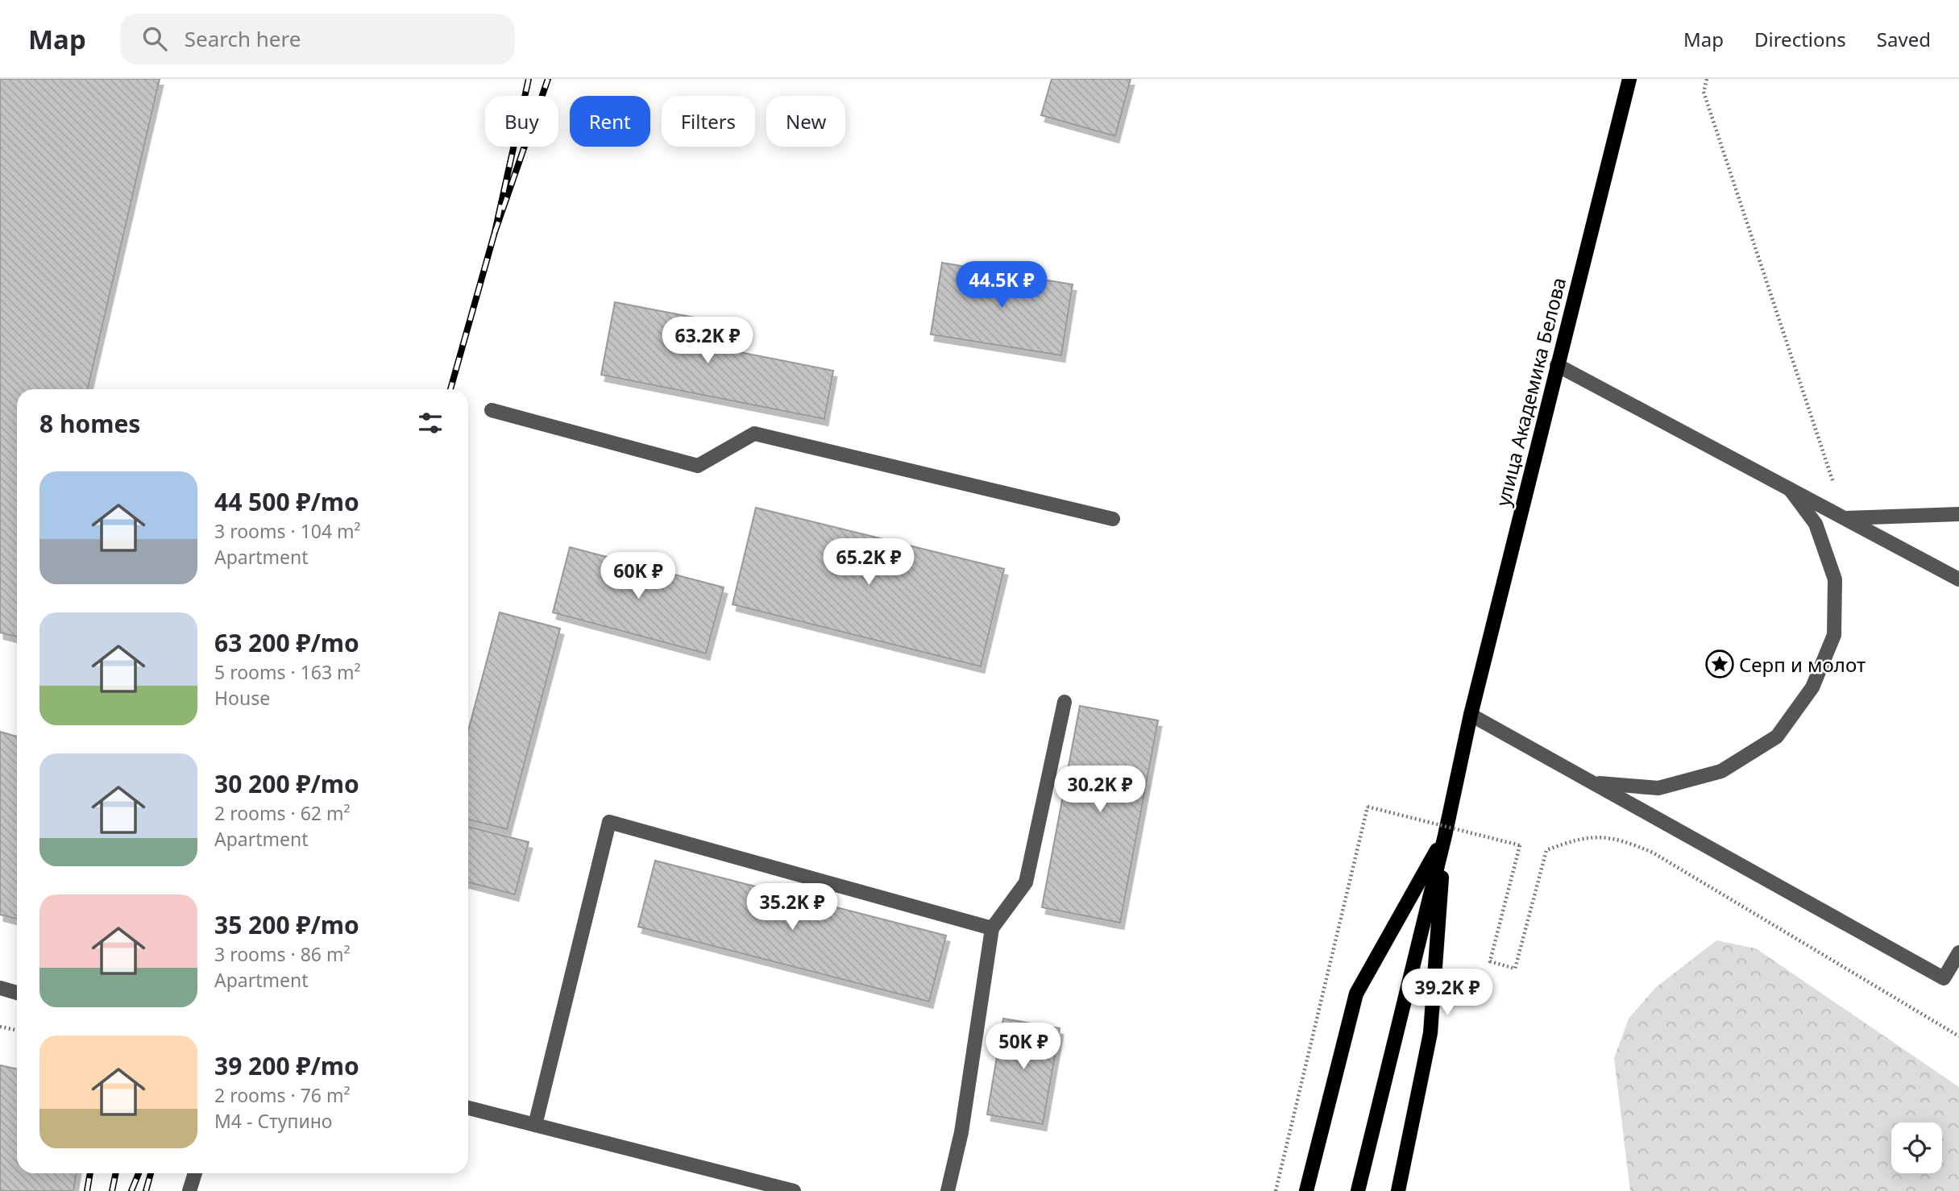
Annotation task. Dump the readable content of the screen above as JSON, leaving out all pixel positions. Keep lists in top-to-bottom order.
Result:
{
  "streets": {
    "main road": ["улица Академика Белова"]
  },
  "places": {
    "place": ["Серп и молот"]
  },
  "page": {
    "header": "Map",
    "search": "Search here",
    "nav": ["Map", "Directions", "Saved"],
    "chip": [
      "Buy",
      "Rent",
      "Filters",
      "New"
    ],
    "price": [
      "44.5K ₽",
      "63.2K ₽",
      "65.2K ₽",
      "60K ₽",
      "30.2K ₽",
      "35.2K ₽",
      "39.2K ₽",
      "50K ₽"
    ],
    "heading": "8 homes",
    "list": [
      {
        "name": "44 500 ₽/mo",
        "note": "3 rooms · 104 m² · Apartment"
      },
      {
        "name": "63 200 ₽/mo",
        "note": "5 rooms · 163 m² · House"
      },
      {
        "name": "30 200 ₽/mo",
        "note": "2 rooms · 62 m² · Apartment"
      },
      {
        "name": "35 200 ₽/mo",
        "note": "3 rooms · 86 m² · Apartment"
      },
      {
        "name": "39 200 ₽/mo",
        "note": "2 rooms · 76 m² · М4 - Ступино"
      }
    ]
  }
}
